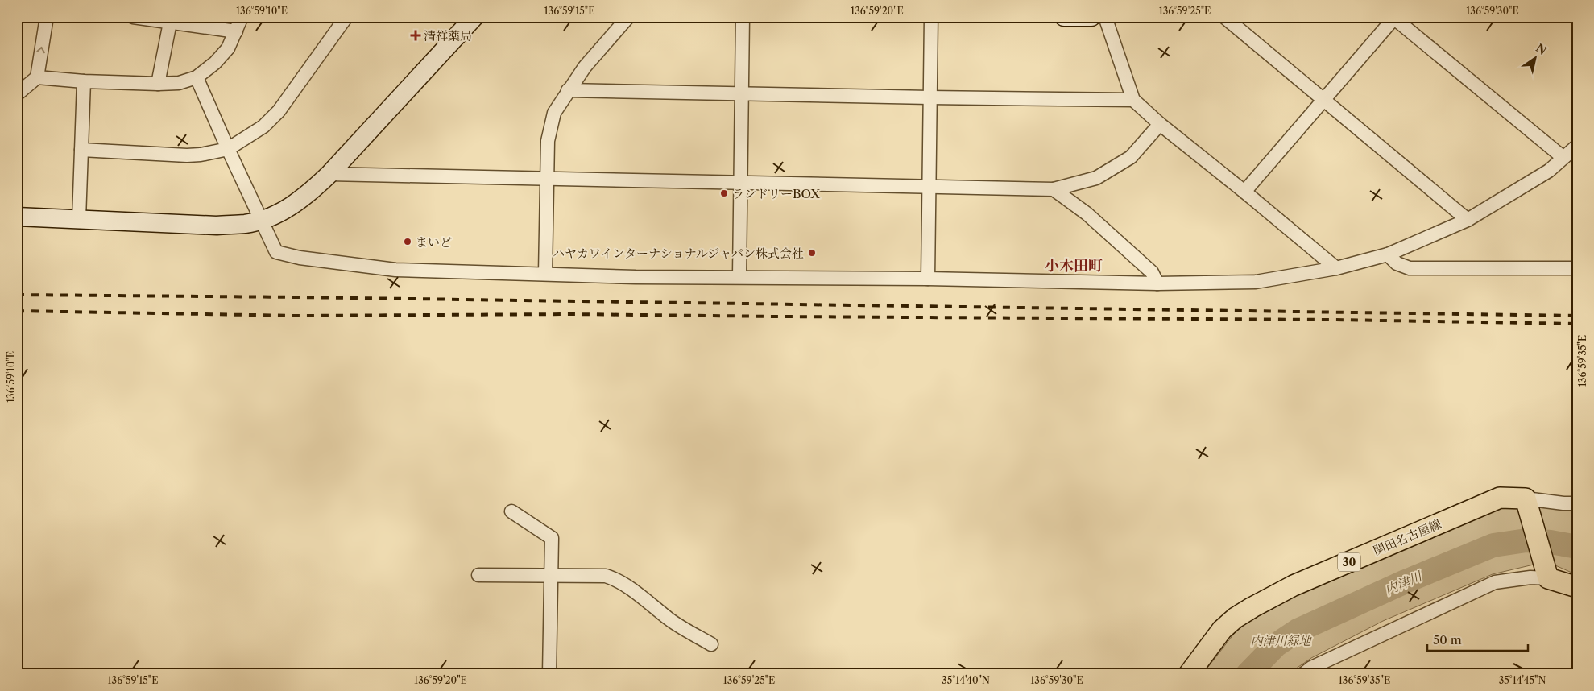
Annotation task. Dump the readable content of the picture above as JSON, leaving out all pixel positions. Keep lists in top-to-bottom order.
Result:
{
  "streets": {
    "main road": ["関田名古屋線", "30"]
  },
  "districts": ["小木田町"],
  "water": ["内津川"],
  "parks": ["内津川緑地"],
  "places": {
    "health": ["清祥薬局"],
    "other": ["ランドリーBOX", "まいど", "ハヤカワインターナショナルジャパン株式会社"]
  },
  "scale_bar": "50 m",
  "north": "top right",
  "coordinates": [
    "136°59'10\"E",
    "136°59'15\"E",
    "136°59'20\"E",
    "136°59'25\"E",
    "136°59'30\"E",
    "136°59'35\"E",
    "35°14'40\"N",
    "35°14'45\"N"
  ]
}
